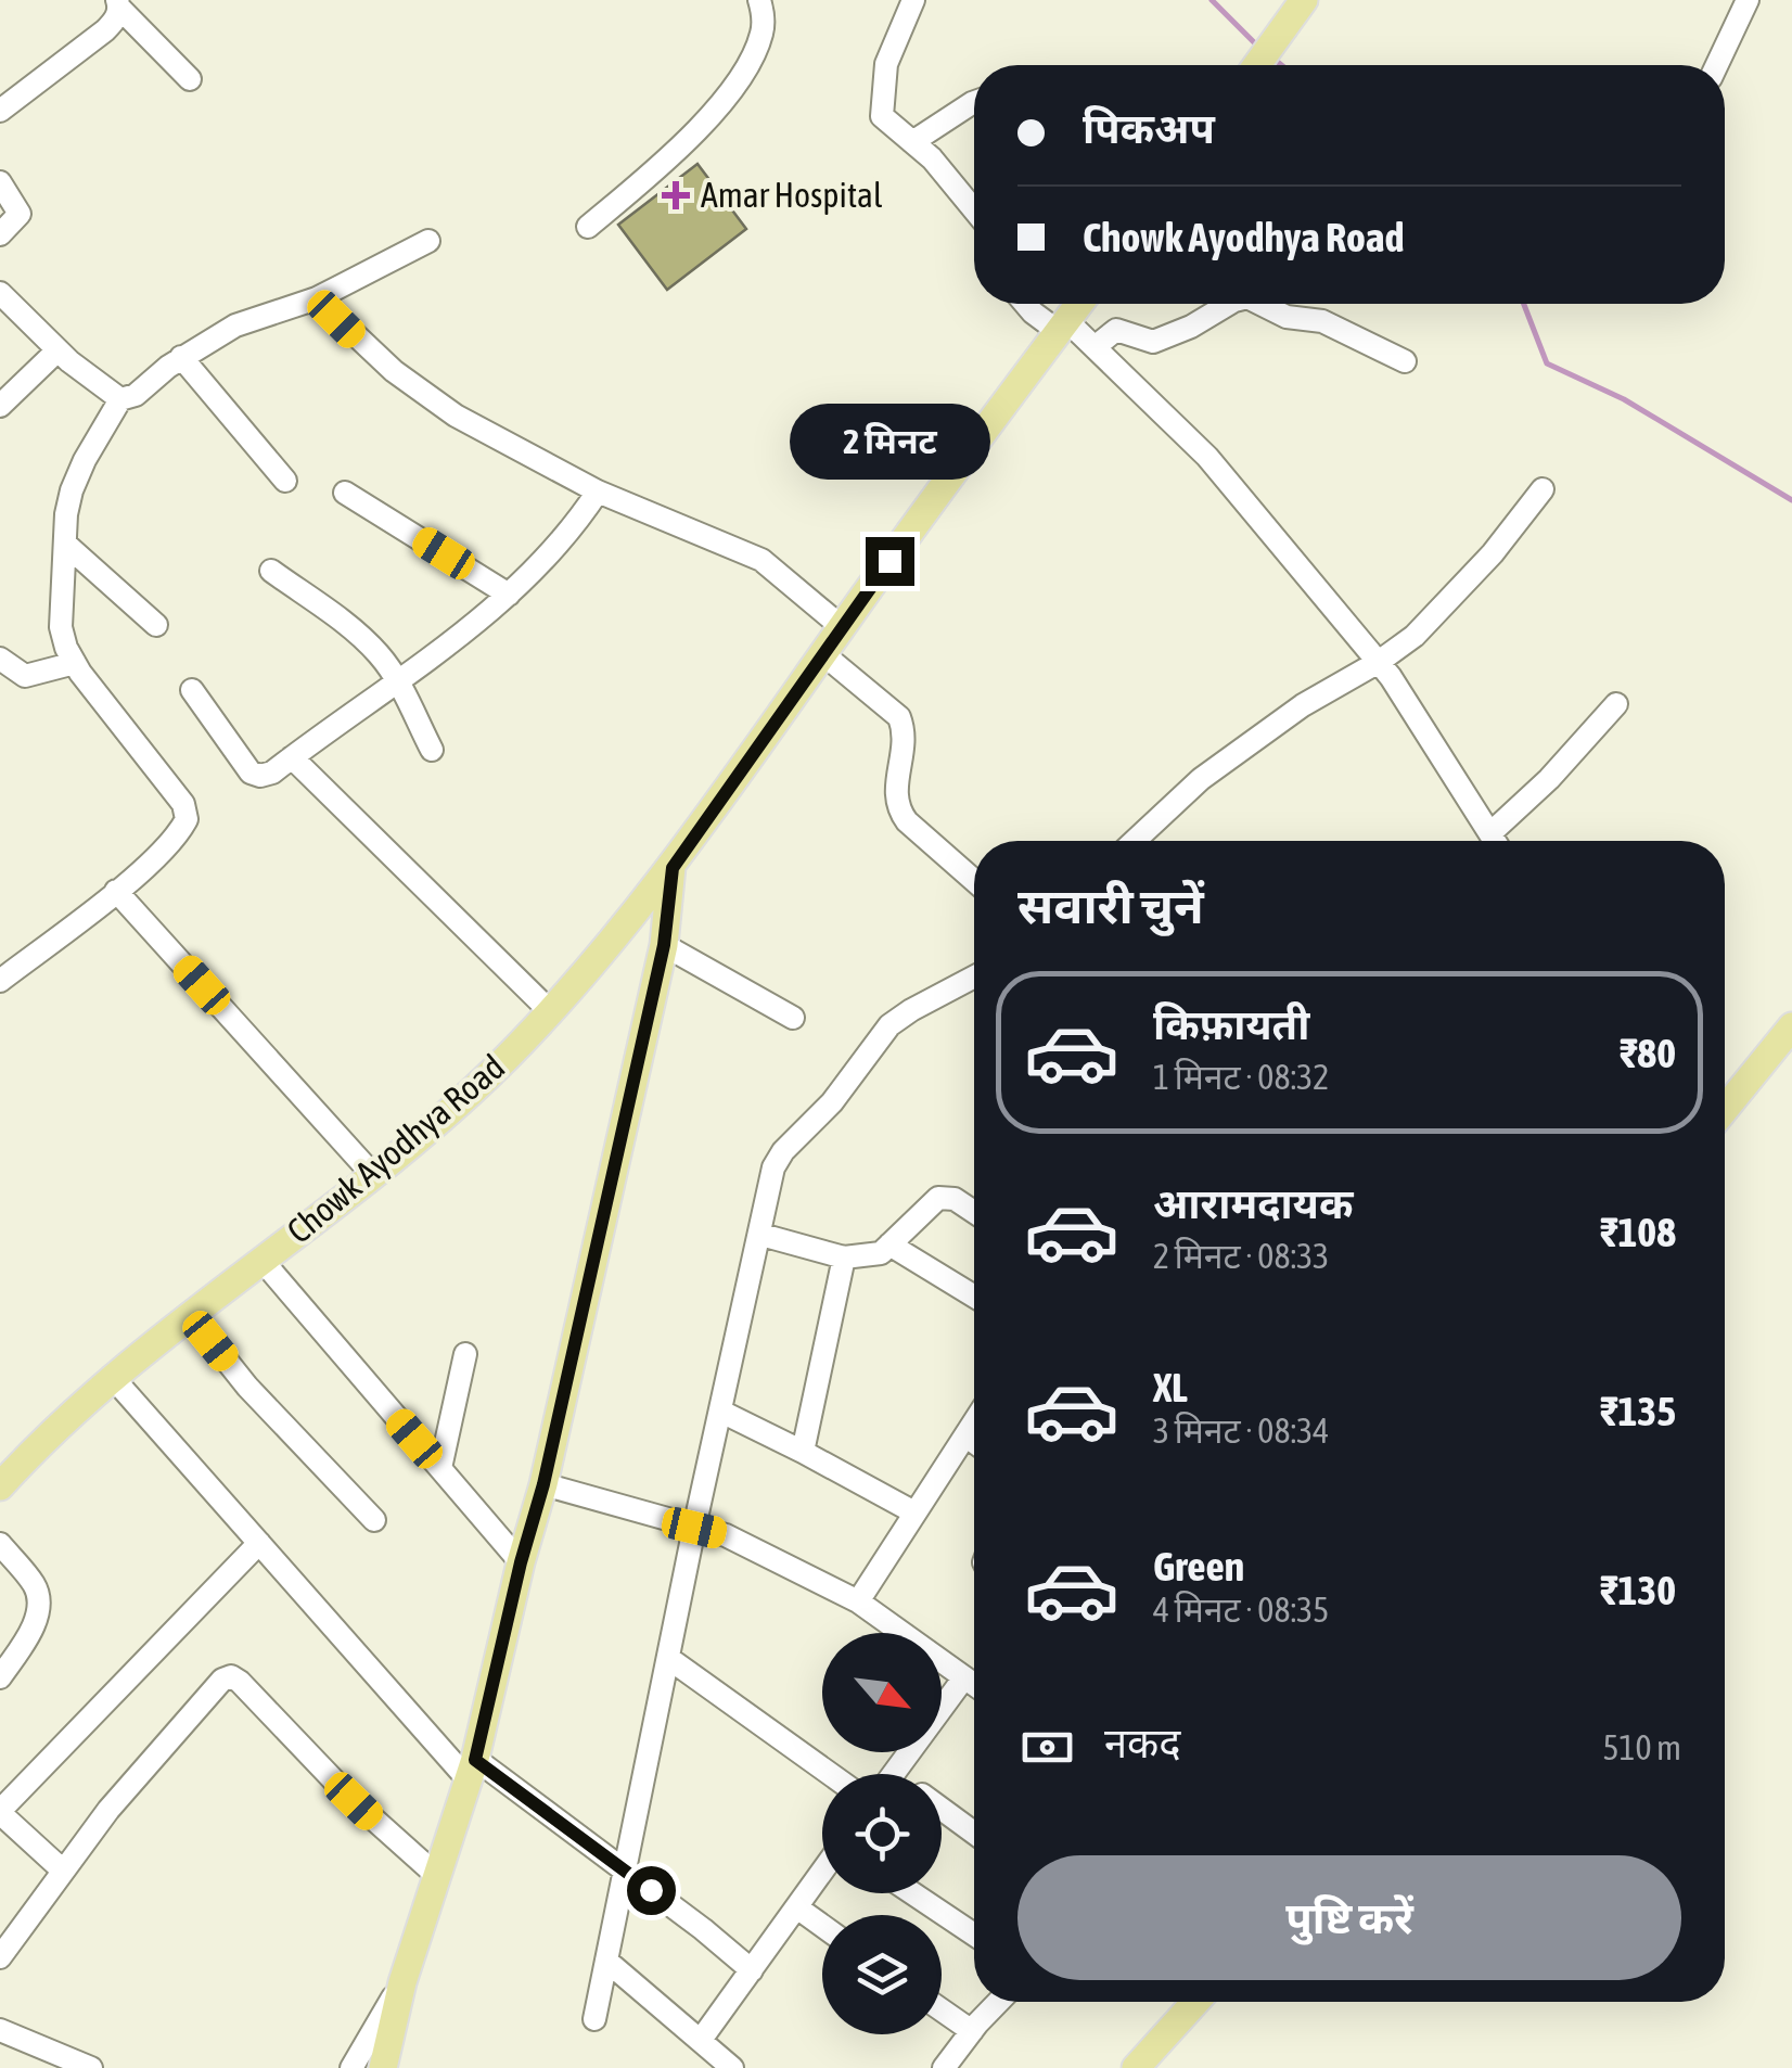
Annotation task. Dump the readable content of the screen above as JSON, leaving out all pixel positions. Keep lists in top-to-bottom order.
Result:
{
  "streets": {
    "main road": ["Chowk Ayodhya Road"]
  },
  "places": {
    "health": ["Amar Hospital"]
  },
  "north": "bottom right",
  "page": {
    "banner": ["पिकअप", "Chowk Ayodhya Road"],
    "bubble": "2 मिनट",
    "heading": "सवारी चुनें",
    "list": [
      {
        "name": "किफ़ायती",
        "note": "1 मिनट · 08:32",
        "value": "₹80"
      },
      {
        "name": "आरामदायक",
        "note": "2 मिनट · 08:33",
        "value": "₹108"
      },
      {
        "name": "XL",
        "note": "3 मिनट · 08:34",
        "value": "₹135"
      },
      {
        "name": "Green",
        "note": "4 मिनट · 08:35",
        "value": "₹130"
      }
    ],
    "pay": ["नकद", "510 m"],
    "buttons": "पुष्टि करें"
  }
}
